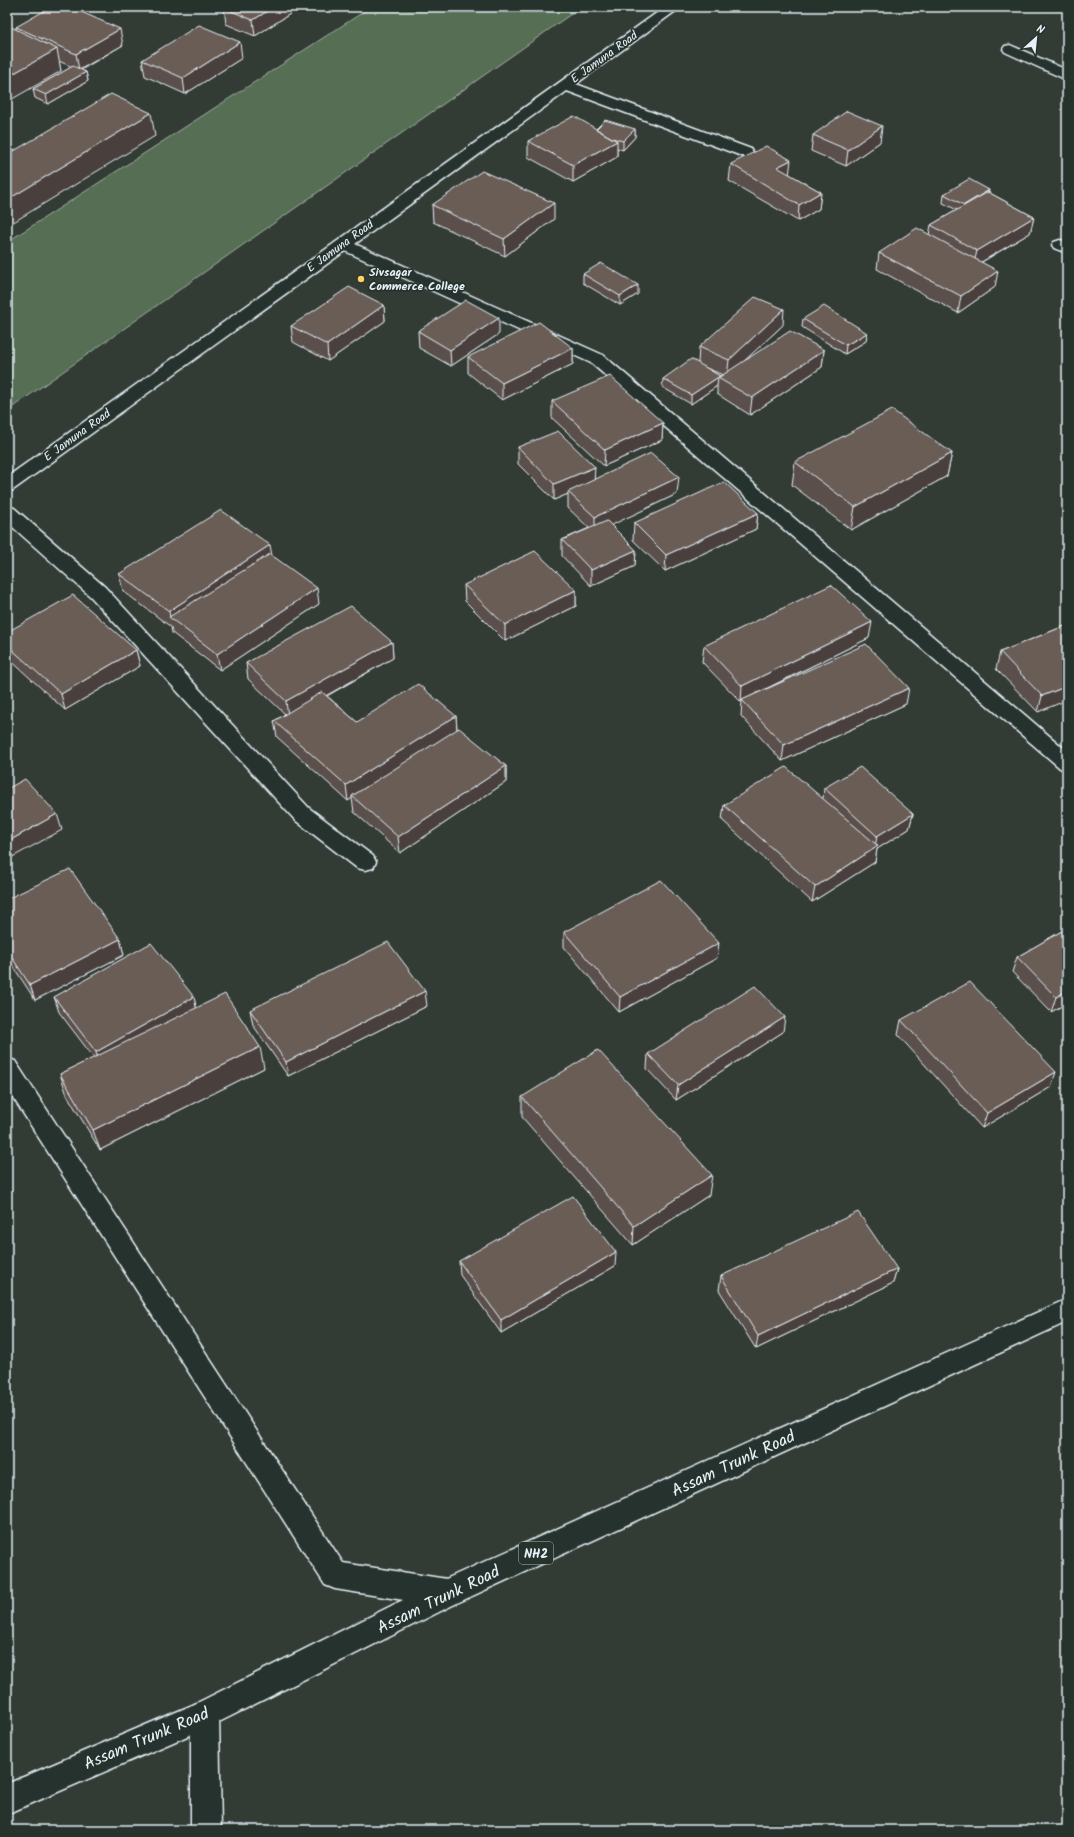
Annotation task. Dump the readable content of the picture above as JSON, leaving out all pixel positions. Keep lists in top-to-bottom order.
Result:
{
  "streets": {
    "main road": ["E Jamuna Road", "Assam Trunk Road", "NH2"]
  },
  "places": ["Sivsagar Commerce College"],
  "north": "top right"
}
